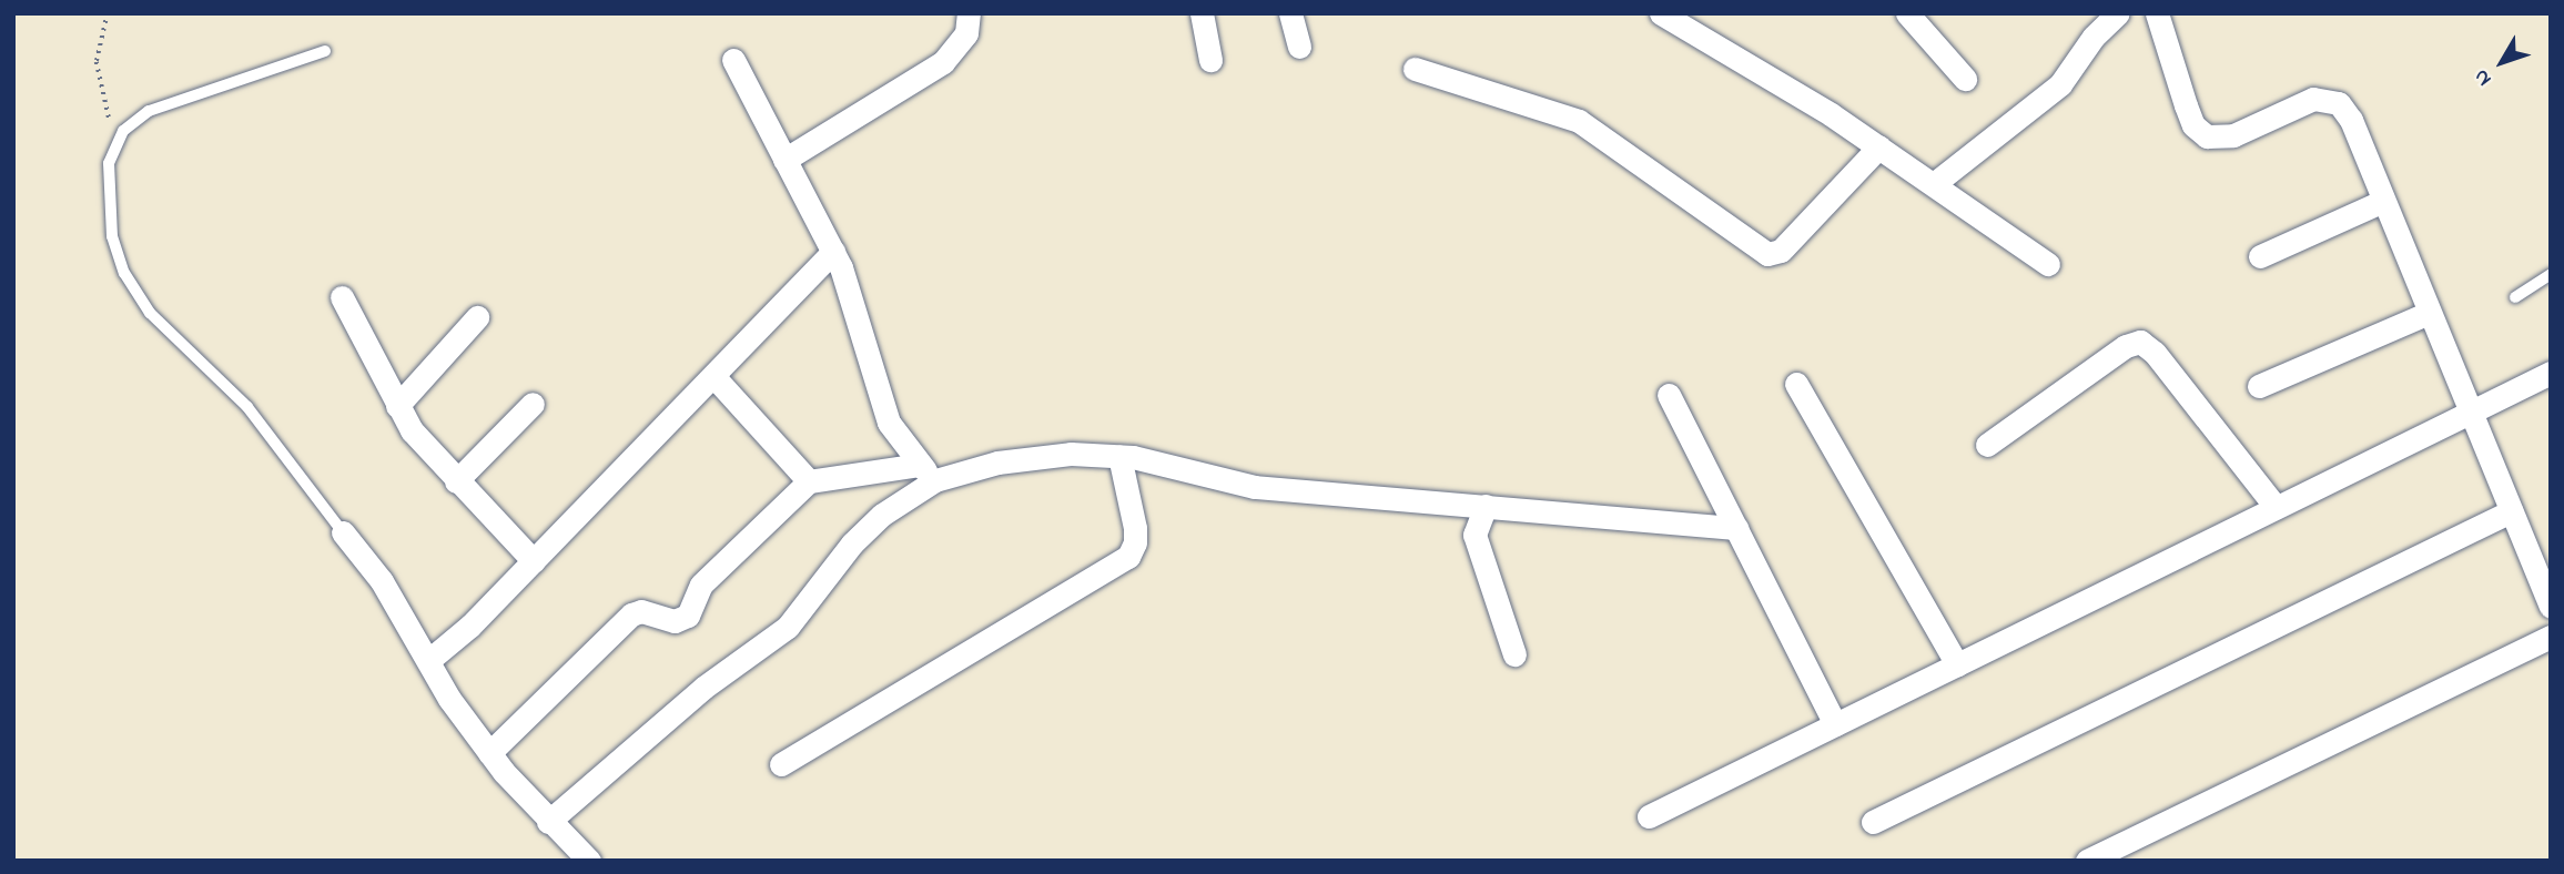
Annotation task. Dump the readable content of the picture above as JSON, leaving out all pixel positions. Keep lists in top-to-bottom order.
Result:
{
  "north": "bottom left"
}
